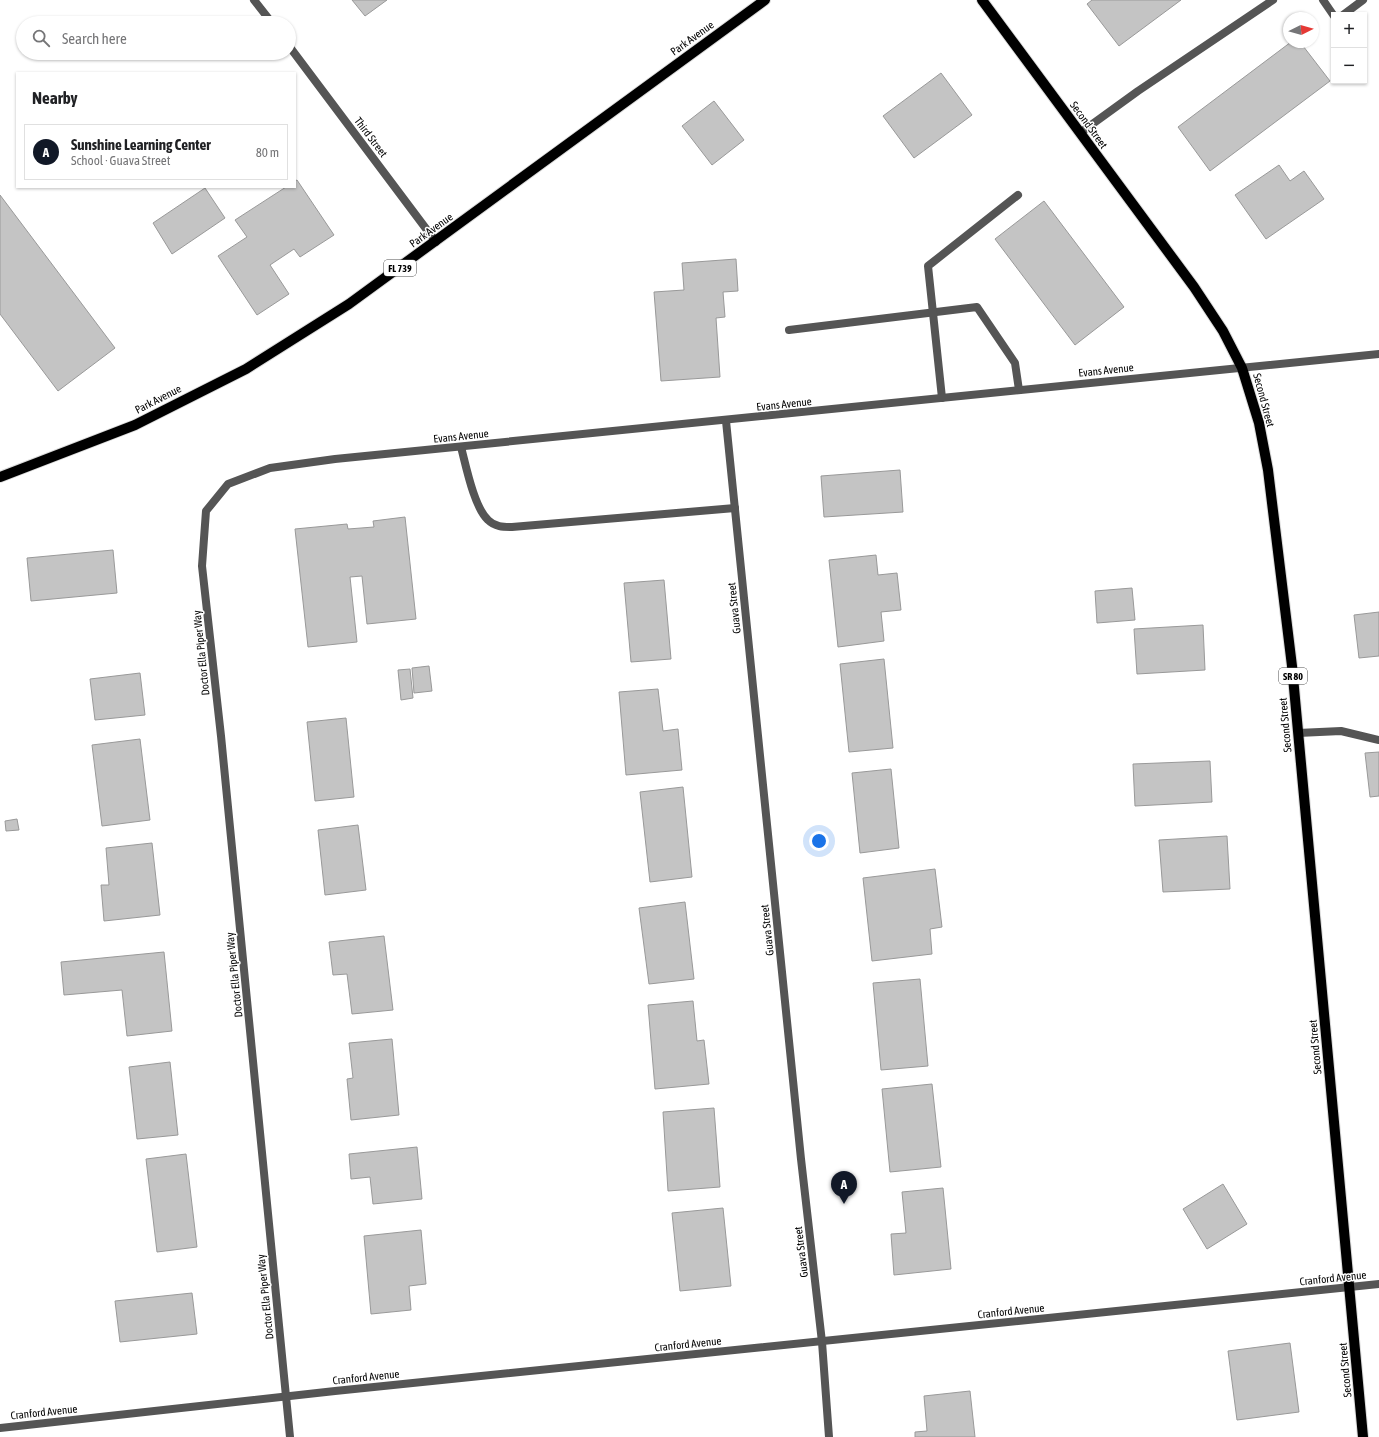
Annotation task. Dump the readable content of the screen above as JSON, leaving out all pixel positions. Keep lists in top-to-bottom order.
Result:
{
  "streets": {
    "main road": [
      "Park Avenue",
      "Second Street",
      "FL 739",
      "SR 80"
    ],
    "street": [
      "Third Street",
      "Evans Avenue",
      "Guava Street",
      "Doctor Ella Piper Way",
      "Cranford Avenue"
    ]
  },
  "crossings": [
    ["Park Avenue", "Third Street"],
    ["Second Street", "Evans Avenue"],
    ["Second Street", "Cranford Avenue"],
    ["Evans Avenue", "Guava Street"],
    ["Evans Avenue", "Doctor Ella Piper Way"],
    ["Guava Street", "Cranford Avenue"],
    ["Doctor Ella Piper Way", "Cranford Avenue"]
  ],
  "north": "right",
  "page": {
    "map_buttons": ["+", "−"],
    "search": "Search here",
    "heading": "Nearby",
    "list": [
      {
        "mark": "A",
        "name": "Sunshine Learning Center",
        "note": "School · Guava Street",
        "value": "80 m"
      }
    ],
    "pins": "A"
  }
}
